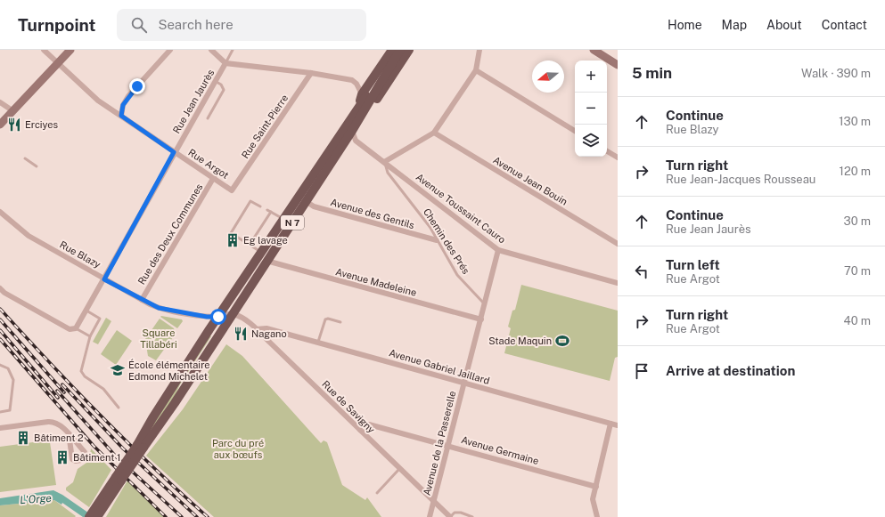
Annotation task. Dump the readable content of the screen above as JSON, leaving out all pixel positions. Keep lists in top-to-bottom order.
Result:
{
  "streets": {
    "main road": ["N 7"],
    "street": [
      "Rue Jean Jaurès",
      "Rue Saint-Pierre",
      "Rue Argot",
      "Avenue Jean Bouin",
      "Avenue Toussaint Cauro",
      "Avenue des Gentils",
      "Rue des Deux Communes",
      "Rue Blazy",
      "Avenue Madeleine",
      "Avenue Gabriel Jaillard",
      "Rue de Savigny",
      "Avenue de la Passerelle",
      "Avenue Germaine"
    ],
    "lane": ["Chemin des Prés"]
  },
  "crossings": [
    ["Rue Jean Jaurès", "Rue Argot"],
    ["Rue Jean Jaurès", "Rue Blazy"],
    ["Rue Saint-Pierre", "Rue Argot"],
    ["Rue Argot", "Rue des Deux Communes"],
    ["Avenue Toussaint Cauro", "N 7"],
    ["Avenue Toussaint Cauro", "Chemin des Prés"],
    ["Avenue Toussaint Cauro", "Avenue de la Passerelle"],
    ["Avenue des Gentils", "N 7"],
    ["Avenue des Gentils", "Chemin des Prés"],
    ["N 7", "Rue Blazy"],
    ["N 7", "Avenue Madeleine"],
    ["N 7", "Rue de Savigny"],
    ["Rue des Deux Communes", "Rue Blazy"],
    ["Chemin des Prés", "Avenue de la Passerelle"],
    ["Rue Blazy", "Rue de Savigny"],
    ["Avenue Madeleine", "Avenue de la Passerelle"],
    ["Avenue Gabriel Jaillard", "Rue de Savigny"],
    ["Avenue Gabriel Jaillard", "Avenue de la Passerelle"],
    ["Rue de Savigny", "Avenue de la Passerelle"],
    ["Rue de Savigny", "Avenue Germaine"],
    ["Avenue de la Passerelle", "Avenue Germaine"]
  ],
  "water": ["L'Orge"],
  "parks": ["Square Tillabéri", "Parc du pré aux bœufs"],
  "places": {
    "restaurant": ["Erciyes", "Nagano"],
    "building": ["Eg lavage", "Bâtiment 2", "Bâtiment 1"],
    "sports": ["Stade Maquin"],
    "school or university": ["École élémentaire Edmond Michelet"]
  },
  "north": "left",
  "page": {
    "header": "Turnpoint",
    "search": "Search here",
    "nav": [
      "Home",
      "Map",
      "About",
      "Contact"
    ],
    "heading": ["5 min", "Walk · 390 m"],
    "map_buttons": ["+", "−"],
    "list": [
      ["Continue", "Rue Blazy", "130 m"],
      ["Turn right", "Rue Jean-Jacques Rousseau", "120 m"],
      ["Continue", "Rue Jean Jaurès", "30 m"],
      ["Turn left", "Rue Argot", "70 m"],
      ["Turn right", "Rue Argot", "40 m"],
      "Arrive at destination"
    ]
  }
}
